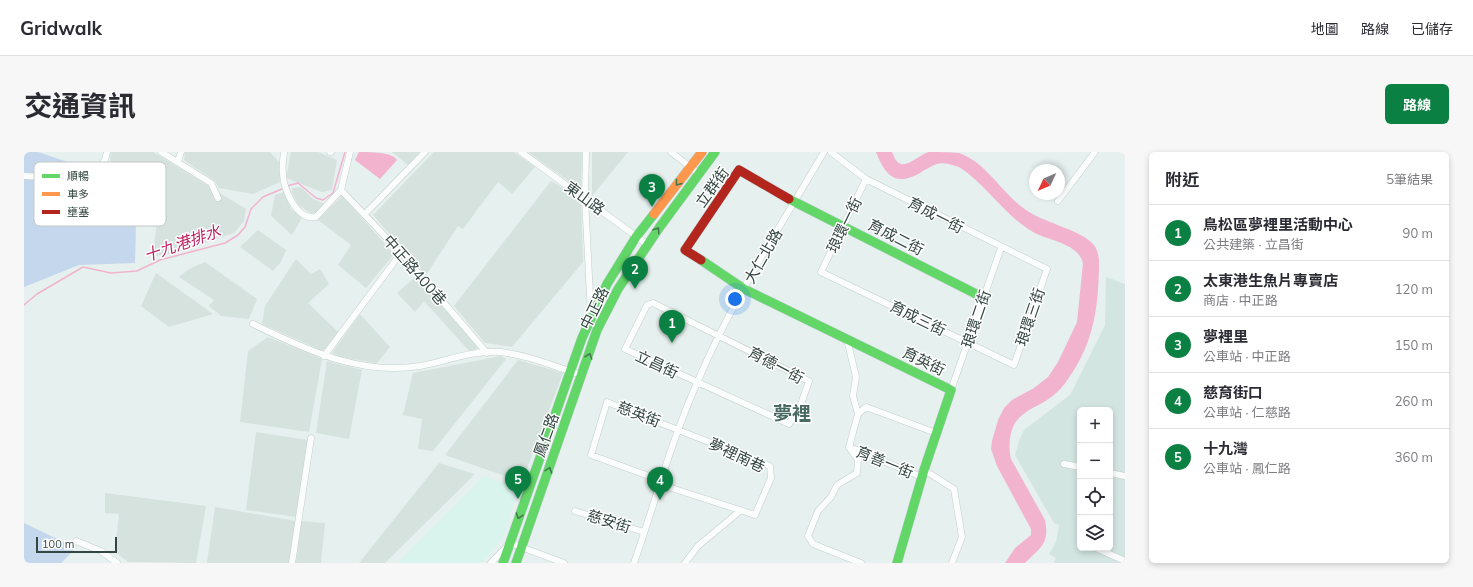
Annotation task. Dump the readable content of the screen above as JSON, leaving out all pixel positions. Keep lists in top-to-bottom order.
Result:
{
  "streets": {
    "main road": [
      "立群街",
      "育成二街",
      "中正路",
      "育英街",
      "鳳仁路"
    ],
    "street": [
      "東山路",
      "育成一街",
      "琅環一街",
      "大仁北路",
      "中正路400巷",
      "琅環三街",
      "育成三街",
      "琅環二街",
      "立昌街",
      "育德一街",
      "慈英街",
      "夢裡南巷",
      "育善一街",
      "慈安街"
    ]
  },
  "crossings": [
    ["立群街", "育成二街"],
    ["立群街", "大仁北路"],
    ["立群街", "育英街"],
    ["東山路", "中正路"],
    ["育成一街", "琅環一街"],
    ["育成一街", "琅環三街"],
    ["育成一街", "琅環二街"],
    ["琅環一街", "育成二街"],
    ["琅環一街", "育成三街"],
    ["育成二街", "大仁北路"],
    ["育成二街", "琅環二街"],
    ["大仁北路", "育英街"],
    ["大仁北路", "立昌街"],
    ["大仁北路", "育德一街"],
    ["大仁北路", "慈英街"],
    ["大仁北路", "夢裡南巷"],
    ["大仁北路", "慈安街"],
    ["中正路", "鳳仁路"],
    ["琅環三街", "育成三街"],
    ["育成三街", "琅環二街"],
    ["琅環二街", "育英街"],
    ["育英街", "育善一街"],
    ["立昌街", "育德一街"],
    ["慈英街", "夢裡南巷"]
  ],
  "districts": ["夢裡"],
  "water": ["十九港排水"],
  "legend": ["順暢", "車多", "壅塞"],
  "scale_bar": "100 m",
  "north": "bottom left",
  "page": {
    "header": "Gridwalk",
    "nav": ["地圖", "路線", "已儲存"],
    "title": "交通資訊",
    "buttons": "路線",
    "heading": ["附近", "5筆結果"],
    "pins": [
      "3",
      "2",
      "1",
      "5",
      "4"
    ],
    "list": [
      {
        "mark": "1",
        "name": "鳥松區夢裡里活動中心",
        "note": "公共建築 · 立昌街",
        "value": "90 m"
      },
      {
        "mark": "2",
        "name": "太東港生魚片專賣店",
        "note": "商店 · 中正路",
        "value": "120 m"
      },
      {
        "mark": "3",
        "name": "夢裡里",
        "note": "公車站 · 中正路",
        "value": "150 m"
      },
      {
        "mark": "4",
        "name": "慈育街口",
        "note": "公車站 · 仁慈路",
        "value": "260 m"
      },
      {
        "mark": "5",
        "name": "十九灣",
        "note": "公車站 · 鳳仁路",
        "value": "360 m"
      }
    ],
    "map_buttons": ["+", "−"],
    "scale": "100 m"
  }
}
